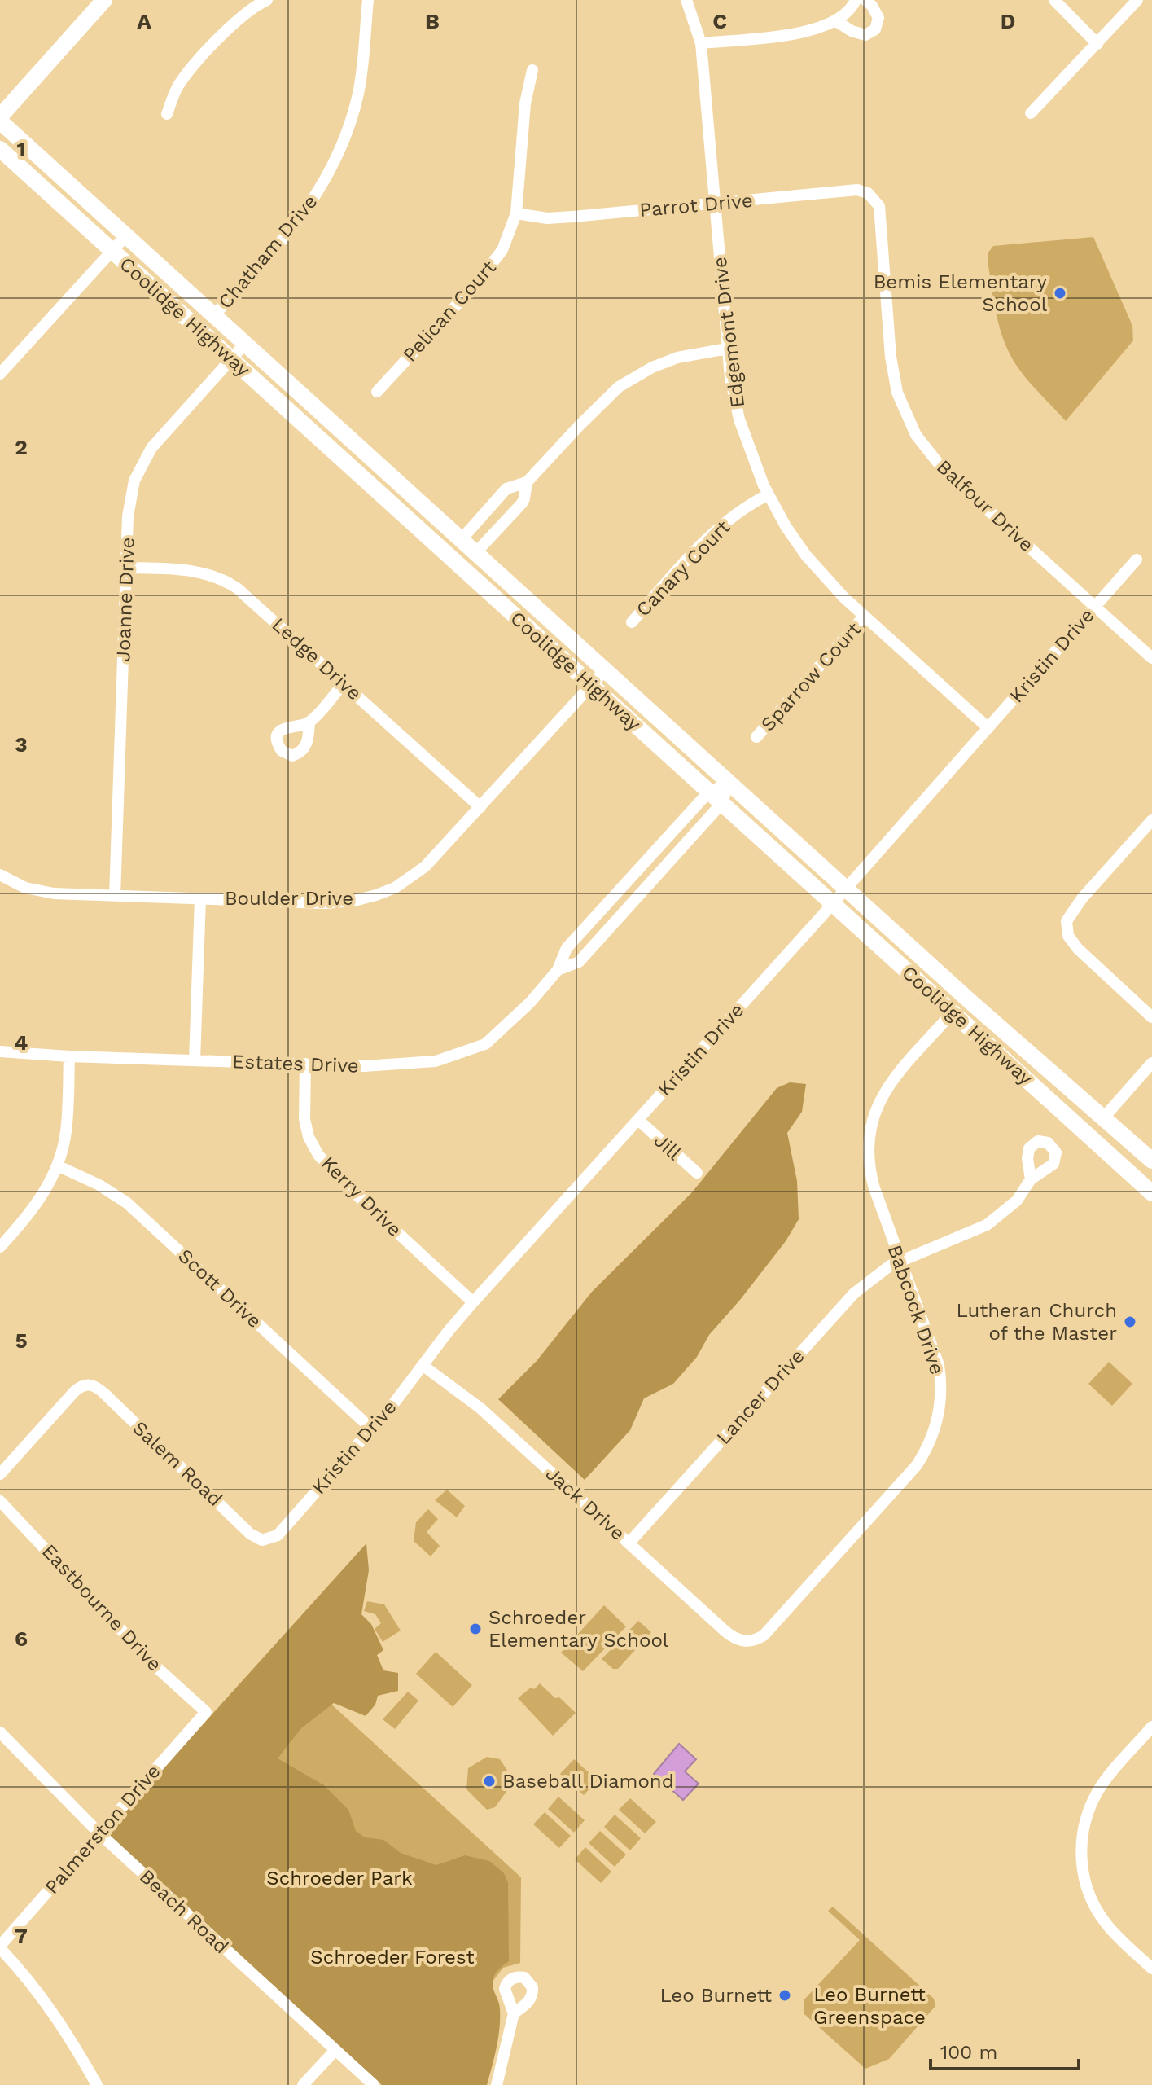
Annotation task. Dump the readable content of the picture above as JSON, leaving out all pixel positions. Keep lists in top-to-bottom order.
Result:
{
  "streets": {
    "main road": ["Coolidge Highway"],
    "street": [
      "Parrot Drive",
      "Chatham Drive",
      "Pelican Court",
      "Edgemont Drive",
      "Balfour Drive",
      "Canary Court",
      "Joanne Drive",
      "Kristin Drive",
      "Ledge Drive",
      "Sparrow Court",
      "Boulder Drive",
      "Estates Drive",
      "Jill",
      "Kerry Drive",
      "Scott Drive",
      "Babcock Drive",
      "Lancer Drive",
      "Salem Road",
      "Jack Drive",
      "Eastbourne Drive",
      "Palmerston Drive",
      "Beach Road"
    ]
  },
  "crossings": [
    ["Parrot Drive", "Pelican Court"],
    ["Parrot Drive", "Edgemont Drive"],
    ["Parrot Drive", "Balfour Drive"],
    ["Chatham Drive", "Coolidge Highway"],
    ["Coolidge Highway", "Joanne Drive"],
    ["Coolidge Highway", "Kristin Drive"],
    ["Coolidge Highway", "Boulder Drive"],
    ["Coolidge Highway", "Estates Drive"],
    ["Coolidge Highway", "Babcock Drive"],
    ["Edgemont Drive", "Canary Court"],
    ["Edgemont Drive", "Kristin Drive"],
    ["Edgemont Drive", "Sparrow Court"],
    ["Balfour Drive", "Kristin Drive"],
    ["Joanne Drive", "Ledge Drive"],
    ["Joanne Drive", "Boulder Drive"],
    ["Kristin Drive", "Jill"],
    ["Kristin Drive", "Kerry Drive"],
    ["Kristin Drive", "Scott Drive"],
    ["Kristin Drive", "Salem Road"],
    ["Kristin Drive", "Jack Drive"],
    ["Ledge Drive", "Boulder Drive"],
    ["Estates Drive", "Kerry Drive"],
    ["Babcock Drive", "Lancer Drive"],
    ["Babcock Drive", "Jack Drive"],
    ["Lancer Drive", "Jack Drive"],
    ["Eastbourne Drive", "Palmerston Drive"],
    ["Palmerston Drive", "Beach Road"]
  ],
  "parks": ["Schroeder Park", "Schroeder Forest", "Leo Burnett Greenspace"],
  "places": [
    "Bemis Elementary School",
    "Lutheran Church of the Master",
    "Schroeder Elementary School",
    "Baseball Diamond",
    "Leo Burnett"
  ],
  "scale_bar": "100 m",
  "grid": {
    "columns": [
      "A",
      "B",
      "C",
      "D"
    ],
    "rows": [
      "1",
      "2",
      "3",
      "4",
      "5",
      "6",
      "7"
    ]
  }
}
